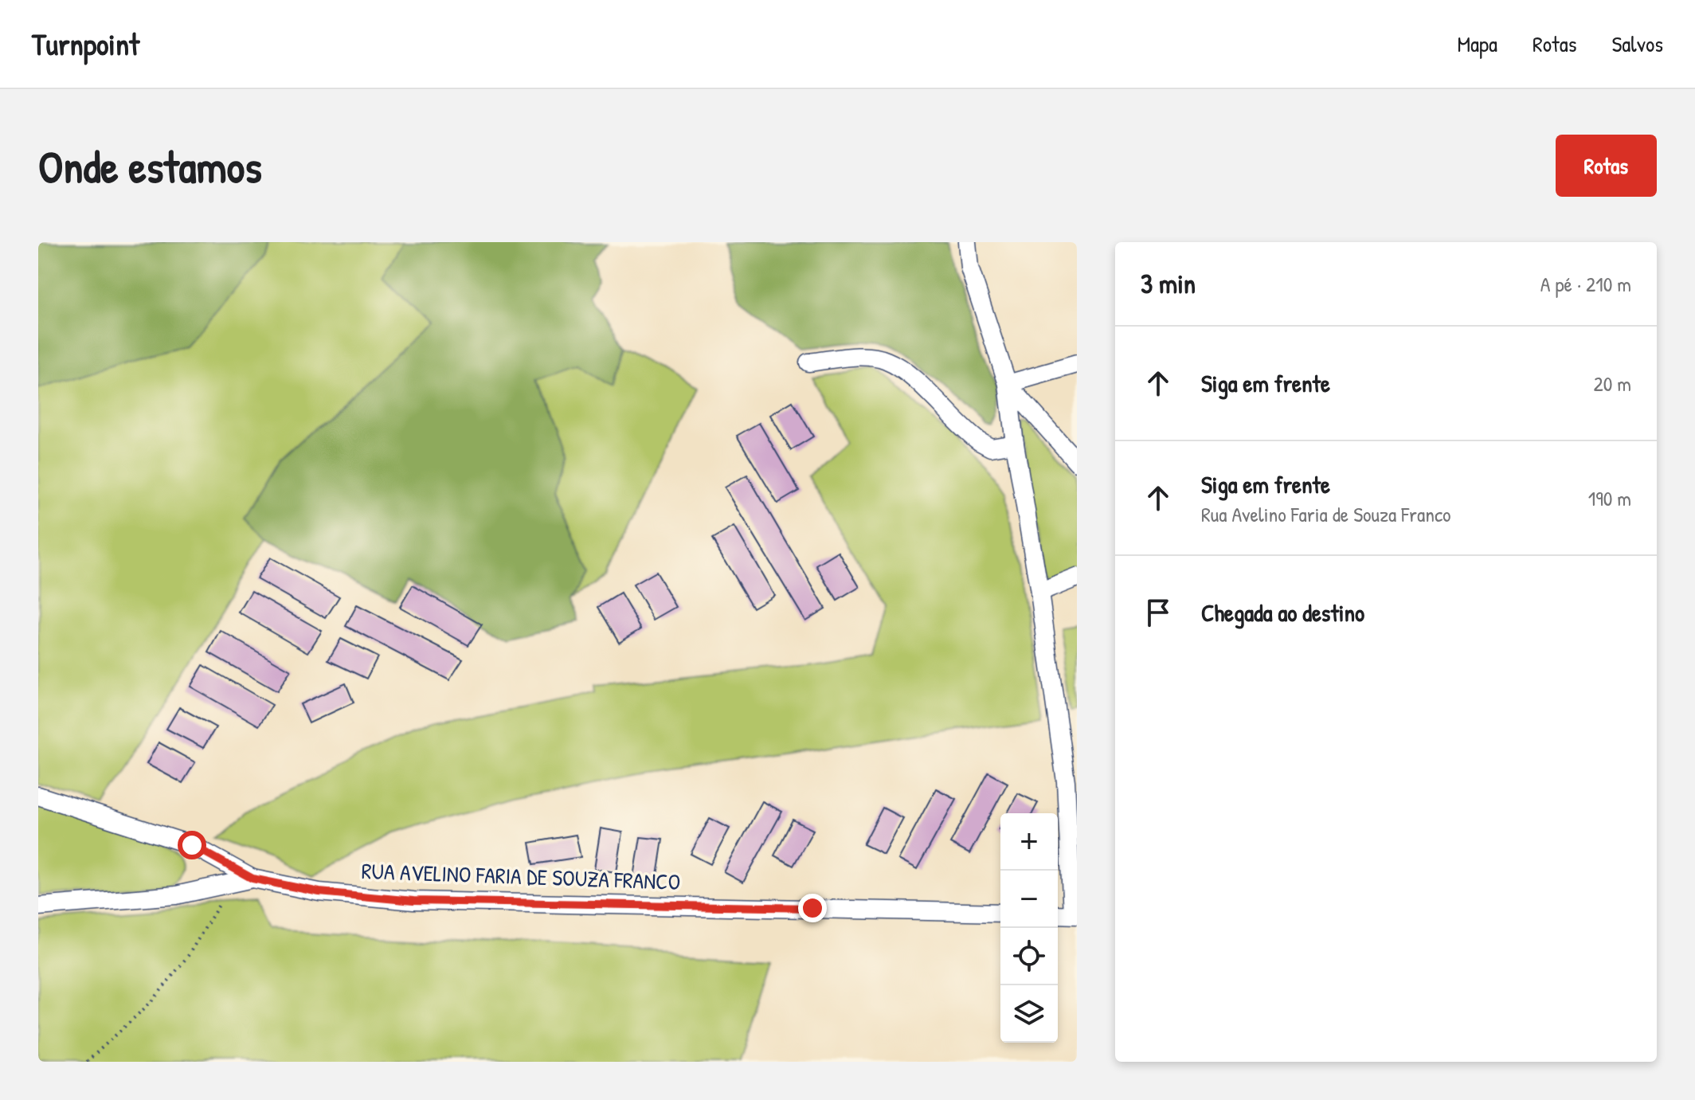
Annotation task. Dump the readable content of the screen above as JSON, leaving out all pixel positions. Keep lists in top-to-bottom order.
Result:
{
  "streets": {
    "street": ["RUA AVELINO FARIA DE SOUZA FRANCO"]
  },
  "page": {
    "header": "Turnpoint",
    "nav": ["Mapa", "Rotas", "Salvos"],
    "buttons": "Rotas",
    "title": "Onde estamos",
    "heading": ["3 min", "A pé · 210 m"],
    "list": [
      ["Siga em frente", "20 m"],
      ["Siga em frente", "Rua Avelino Faria de Souza Franco", "190 m"],
      "Chegada ao destino"
    ],
    "map_buttons": ["+", "−"]
  }
}
